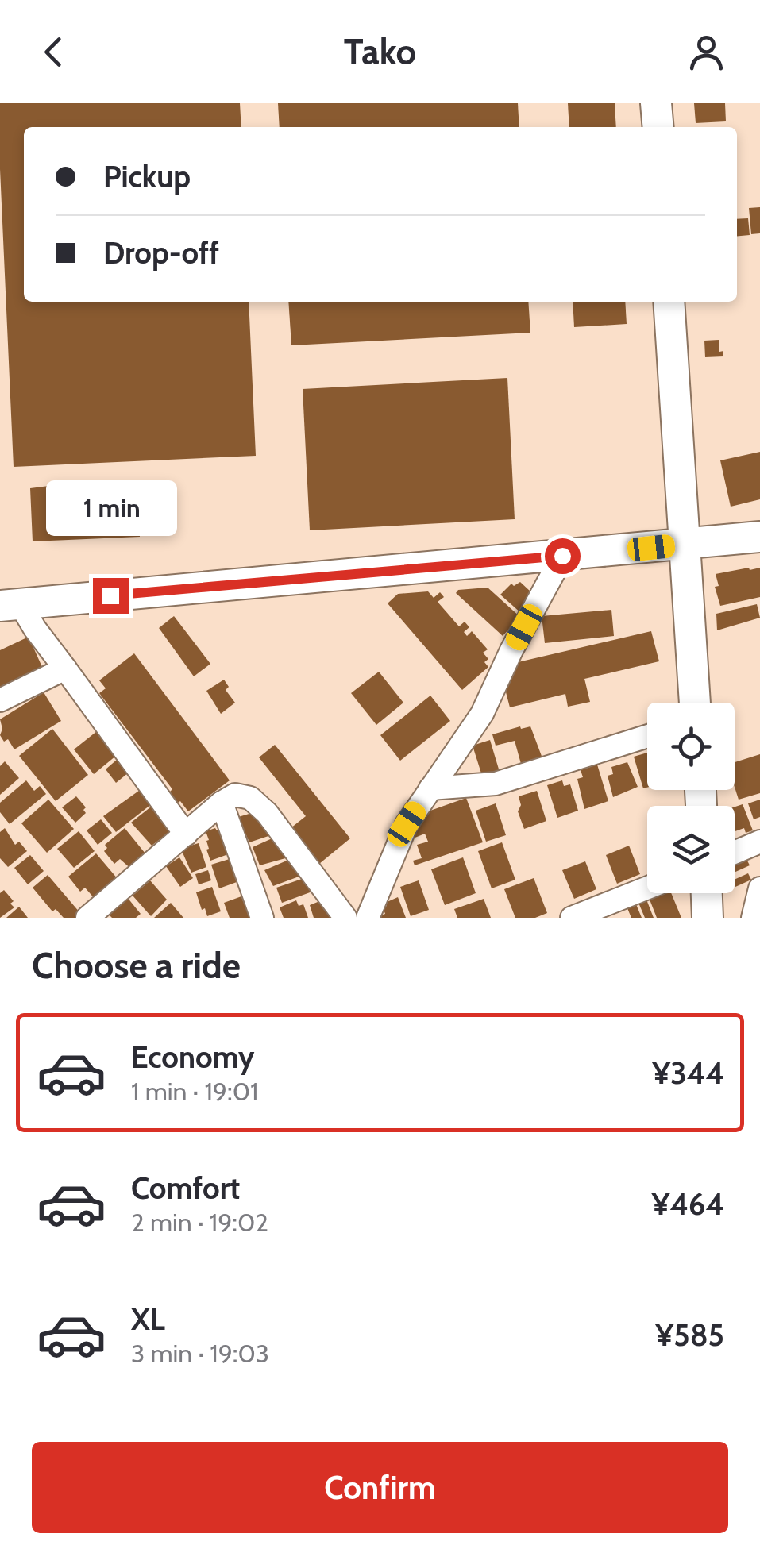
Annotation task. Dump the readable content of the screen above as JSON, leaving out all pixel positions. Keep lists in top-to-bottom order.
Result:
{
  "page": {
    "header": "Tako",
    "banner": ["Pickup", "Drop-off"],
    "bubble": "1 min",
    "heading": "Choose a ride",
    "list": [
      {
        "name": "Economy",
        "note": "1 min · 19:01",
        "value": "¥344"
      },
      {
        "name": "Comfort",
        "note": "2 min · 19:02",
        "value": "¥464"
      },
      {
        "name": "XL",
        "note": "3 min · 19:03",
        "value": "¥585"
      }
    ],
    "buttons": "Confirm"
  }
}
